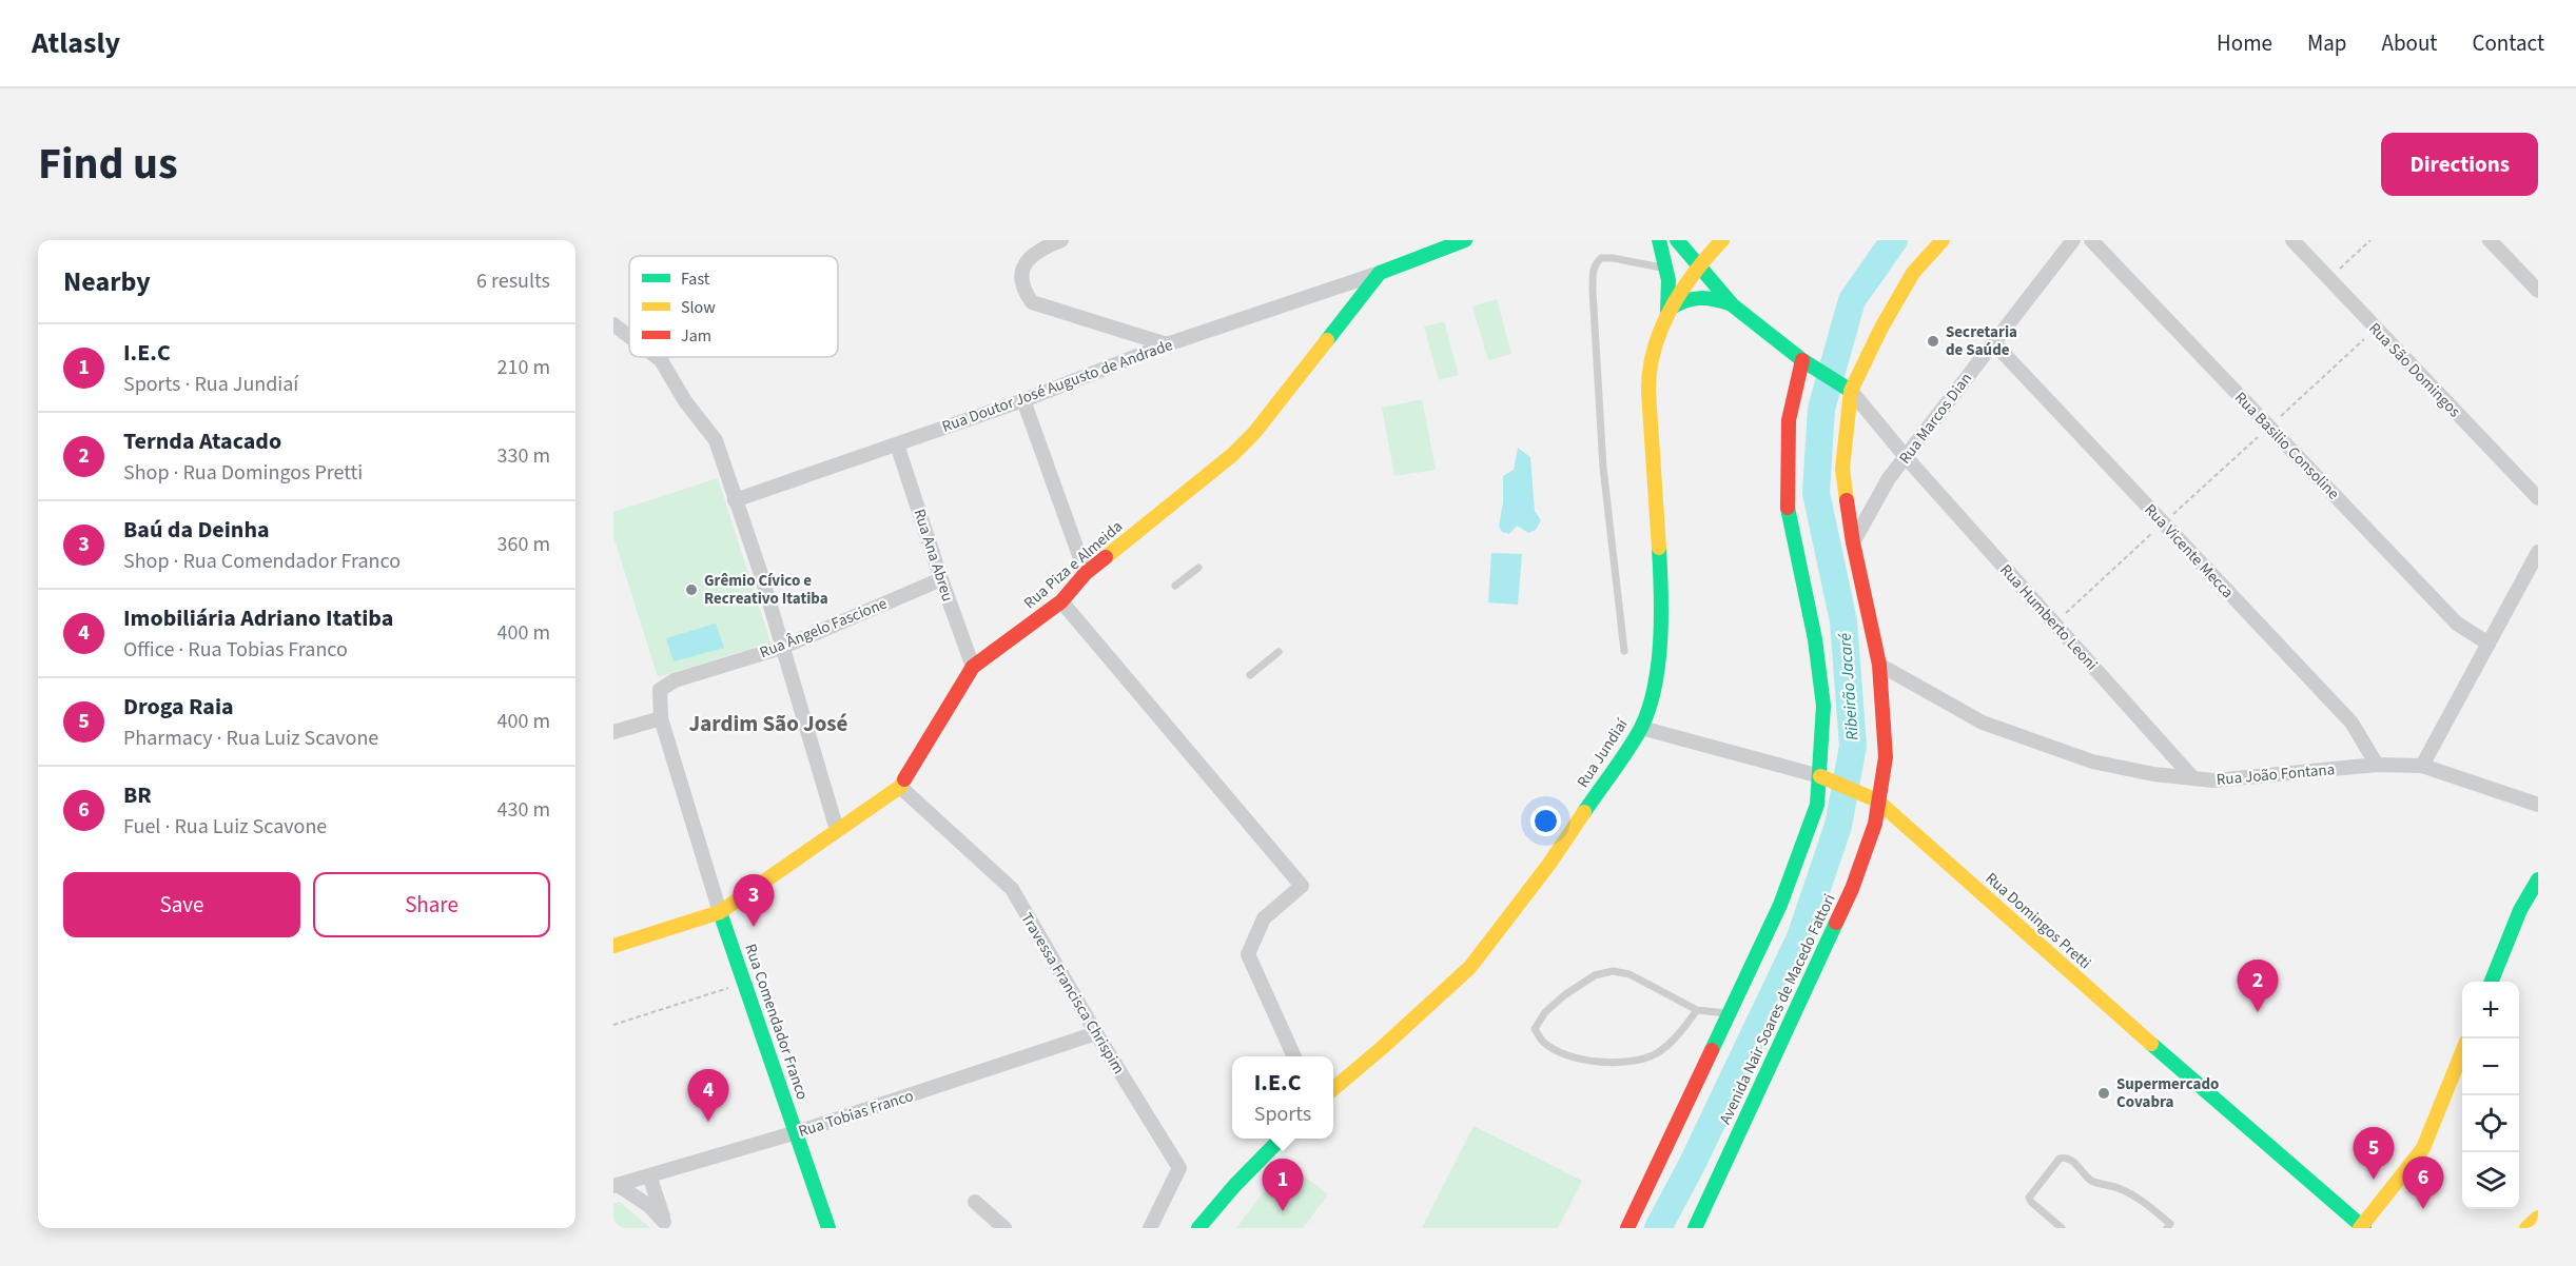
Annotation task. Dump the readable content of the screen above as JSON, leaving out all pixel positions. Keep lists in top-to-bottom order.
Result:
{
  "streets": {
    "main road": [
      "Rua Piza e Almeida",
      "Rua Jundiaí",
      "Rua Domingos Pretti",
      "Avenida Nair Soares de Macedo Fattori",
      "Rua Comendador Franco"
    ],
    "street": [
      "Rua São Domingos",
      "Rua Doutor José Augusto de Andrade",
      "Rua Marcos Dian",
      "Rua Basilio Consoline",
      "Rua Vicente Mecca",
      "Rua Ana Abreu",
      "Rua Humberto Leoni",
      "Rua Ângelo Fascione",
      "Rua João Fontana",
      "Travessa Francisca Chrispim",
      "Rua Tobias Franco"
    ]
  },
  "crossings": [
    ["Rua Doutor José Augusto de Andrade", "Rua Ana Abreu"],
    ["Rua Doutor José Augusto de Andrade", "Rua Piza e Almeida"],
    ["Rua Marcos Dian", "Rua Vicente Mecca"],
    ["Rua Marcos Dian", "Rua Humberto Leoni"],
    ["Rua Marcos Dian", "Avenida Nair Soares de Macedo Fattori"],
    ["Rua Vicente Mecca", "Rua João Fontana"],
    ["Rua Ana Abreu", "Rua Piza e Almeida"],
    ["Rua Ana Abreu", "Rua Ângelo Fascione"],
    ["Rua Piza e Almeida", "Travessa Francisca Chrispim"],
    ["Rua Piza e Almeida", "Rua Comendador Franco"],
    ["Rua Humberto Leoni", "Rua João Fontana"],
    ["Rua Humberto Leoni", "Avenida Nair Soares de Macedo Fattori"],
    ["Rua Ângelo Fascione", "Rua Comendador Franco"],
    ["Rua Jundiaí", "Rua Domingos Pretti"],
    ["Rua João Fontana", "Avenida Nair Soares de Macedo Fattori"],
    ["Rua Domingos Pretti", "Avenida Nair Soares de Macedo Fattori"],
    ["Travessa Francisca Chrispim", "Rua Tobias Franco"],
    ["Rua Comendador Franco", "Rua Tobias Franco"]
  ],
  "districts": ["Jardim São José"],
  "water": ["Ribeirão Jacaré"],
  "places": ["Secretaria de Saúde", "Grêmio Cívico e Recreativo Itatiba", "Supermercado Covabra"],
  "legend": ["Fast", "Slow", "Jam"],
  "page": {
    "header": "Atlasly",
    "nav": [
      "Home",
      "Map",
      "About",
      "Contact"
    ],
    "title": "Find us",
    "buttons": [
      "Directions",
      ["Save", "Share"]
    ],
    "heading": ["Nearby", "6 results"],
    "list": [
      {
        "mark": "1",
        "name": "I.E.C",
        "note": "Sports · Rua Jundiaí",
        "value": "210 m"
      },
      {
        "mark": "2",
        "name": "Ternda Atacado",
        "note": "Shop · Rua Domingos Pretti",
        "value": "330 m"
      },
      {
        "mark": "3",
        "name": "Baú da Deinha",
        "note": "Shop · Rua Comendador Franco",
        "value": "360 m"
      },
      {
        "mark": "4",
        "name": "Imobiliária Adriano Itatiba",
        "note": "Office · Rua Tobias Franco",
        "value": "400 m"
      },
      {
        "mark": "5",
        "name": "Droga Raia",
        "note": "Pharmacy · Rua Luiz Scavone",
        "value": "400 m"
      },
      {
        "mark": "6",
        "name": "BR",
        "note": "Fuel · Rua Luiz Scavone",
        "value": "430 m"
      }
    ],
    "pins": [
      "3",
      "2",
      "4",
      "5",
      "6",
      "1"
    ],
    "map_buttons": ["+", "−"],
    "popup": ["I.E.C", "Sports"]
  }
}
